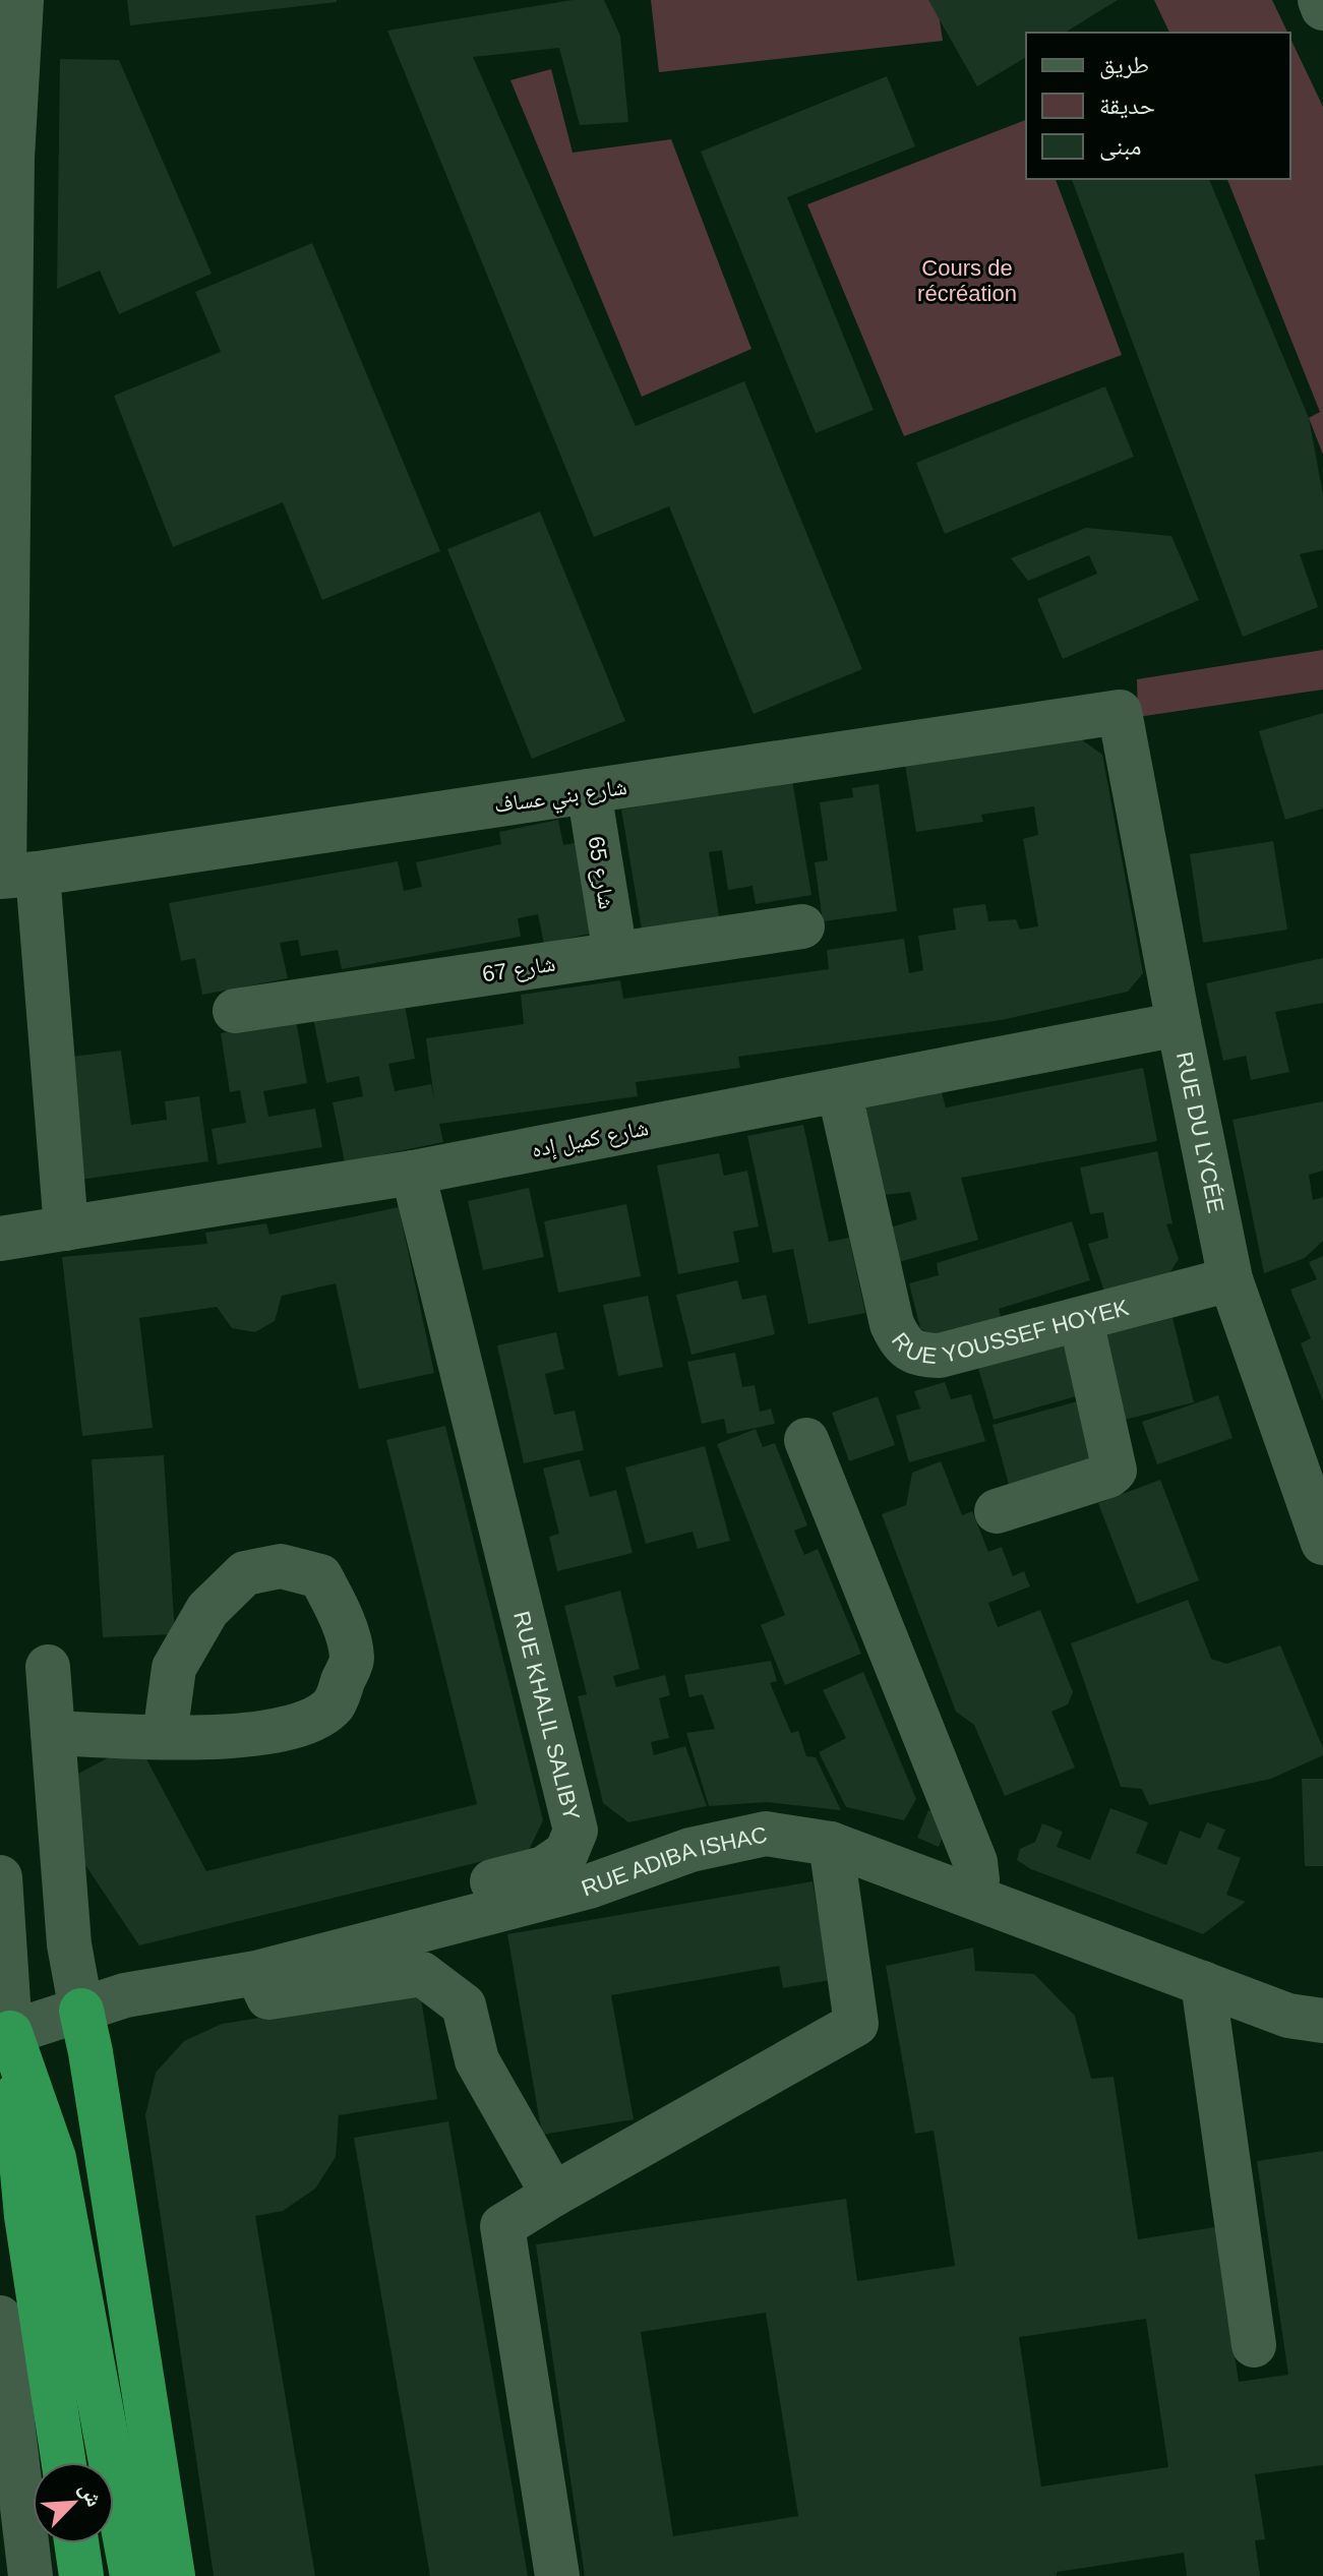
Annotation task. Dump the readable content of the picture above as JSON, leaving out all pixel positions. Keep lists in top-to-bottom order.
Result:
{
  "streets": {
    "street": [
      "شارع بني عساف",
      "شارع 65",
      "شارع 67",
      "RUE DU LYCÉE",
      "شارع كميل إده",
      "RUE YOUSSEF HOYEK",
      "RUE KHALIL SALIBY",
      "RUE ADIBA ISHAC"
    ]
  },
  "crossings": [
    ["شارع بني عساف", "شارع 65"],
    ["شارع بني عساف", "RUE DU LYCÉE"],
    ["شارع 65", "شارع 67"],
    ["RUE DU LYCÉE", "شارع كميل إده"],
    ["RUE DU LYCÉE", "RUE YOUSSEF HOYEK"],
    ["شارع كميل إده", "RUE YOUSSEF HOYEK"],
    ["شارع كميل إده", "RUE KHALIL SALIBY"],
    ["RUE KHALIL SALIBY", "RUE ADIBA ISHAC"]
  ],
  "parks": ["Cours de récréation"],
  "legend": ["طريق", "حديقة", "مبنى"],
  "north": "top right"
}
